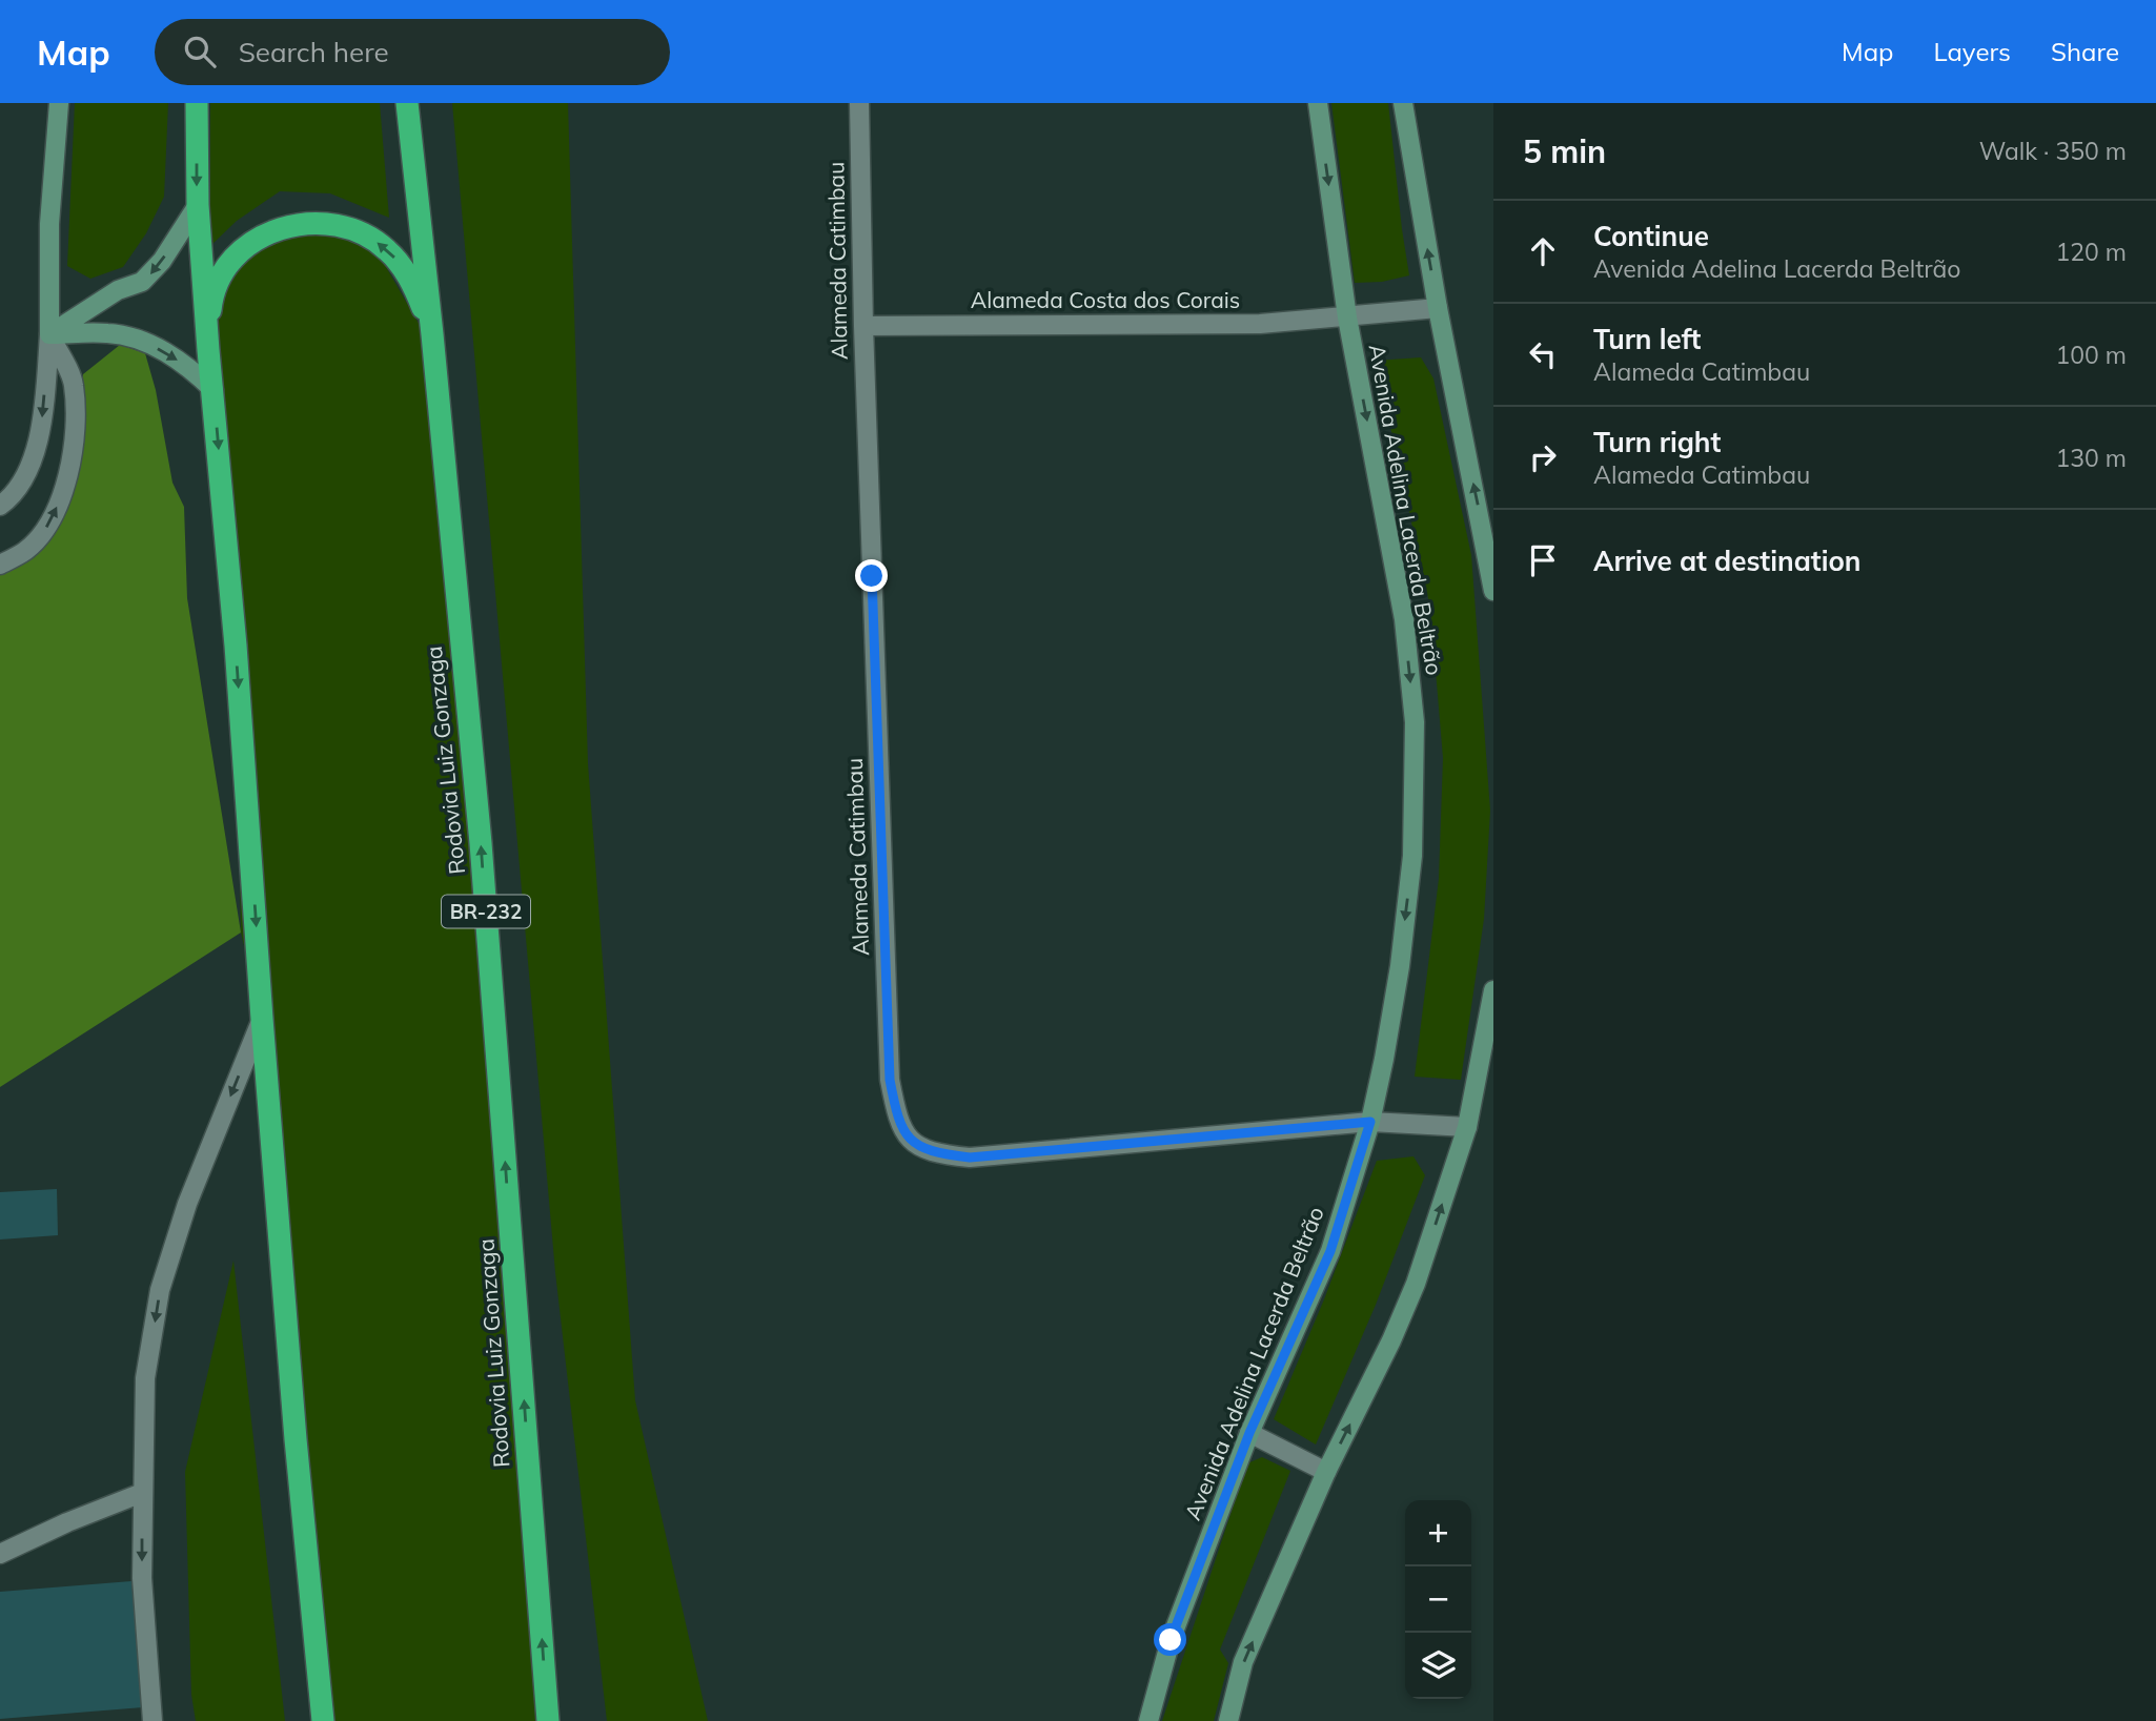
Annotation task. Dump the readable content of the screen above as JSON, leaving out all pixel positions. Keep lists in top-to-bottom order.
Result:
{
  "streets": {
    "highway": ["Rodovia Luiz Gonzaga", "BR-232"],
    "main road": ["Avenida Adelina Lacerda Beltrão"],
    "street": ["Alameda Catimbau", "Alameda Costa dos Corais"]
  },
  "crossings": [
    ["Alameda Catimbau", "Alameda Costa dos Corais"],
    ["Alameda Catimbau", "Avenida Adelina Lacerda Beltrão"],
    ["Alameda Costa dos Corais", "Avenida Adelina Lacerda Beltrão"]
  ],
  "one_way": ["Rodovia Luiz Gonzaga"],
  "page": {
    "header": "Map",
    "search": "Search here",
    "nav": ["Map", "Layers", "Share"],
    "heading": ["5 min", "Walk · 350 m"],
    "list": [
      ["Continue", "Avenida Adelina Lacerda Beltrão", "120 m"],
      ["Turn left", "Alameda Catimbau", "100 m"],
      ["Turn right", "Alameda Catimbau", "130 m"],
      "Arrive at destination"
    ],
    "map_buttons": ["+", "−"]
  }
}
